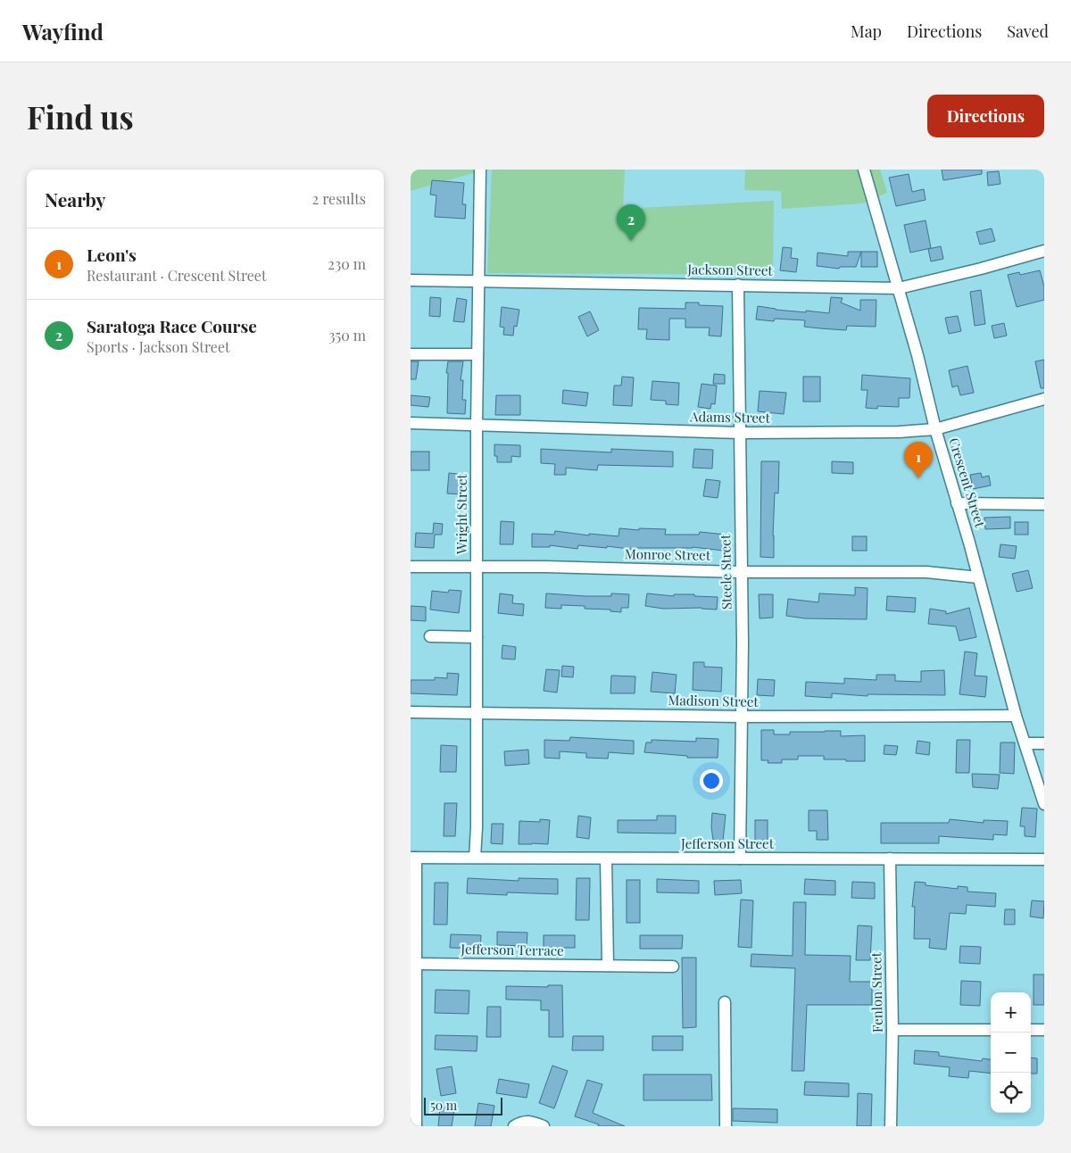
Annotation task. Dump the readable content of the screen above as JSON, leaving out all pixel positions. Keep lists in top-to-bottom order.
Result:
{
  "streets": {
    "street": [
      "Jackson Street",
      "Adams Street",
      "Crescent Street",
      "Wright Street",
      "Monroe Street",
      "Steele Street",
      "Madison Street",
      "Jefferson Street",
      "Jefferson Terrace",
      "Fenlon Street"
    ]
  },
  "crossings": [
    ["Jackson Street", "Crescent Street"],
    ["Jackson Street", "Wright Street"],
    ["Jackson Street", "Steele Street"],
    ["Adams Street", "Crescent Street"],
    ["Adams Street", "Wright Street"],
    ["Adams Street", "Steele Street"],
    ["Crescent Street", "Monroe Street"],
    ["Crescent Street", "Madison Street"],
    ["Wright Street", "Monroe Street"],
    ["Wright Street", "Madison Street"],
    ["Wright Street", "Jefferson Street"],
    ["Monroe Street", "Steele Street"],
    ["Steele Street", "Madison Street"],
    ["Steele Street", "Jefferson Street"],
    ["Jefferson Street", "Fenlon Street"]
  ],
  "scale_bar": "50 m",
  "page": {
    "header": "Wayfind",
    "nav": ["Map", "Directions", "Saved"],
    "buttons": "Directions",
    "title": "Find us",
    "heading": ["Nearby", "2 results"],
    "pins": ["2", "1"],
    "list": [
      {
        "mark": "1",
        "name": "Leon's",
        "note": "Restaurant · Crescent Street",
        "value": "230 m"
      },
      {
        "mark": "2",
        "name": "Saratoga Race Course",
        "note": "Sports · Jackson Street",
        "value": "350 m"
      }
    ],
    "map_buttons": ["+", "−"],
    "scale": "50 m"
  }
}
